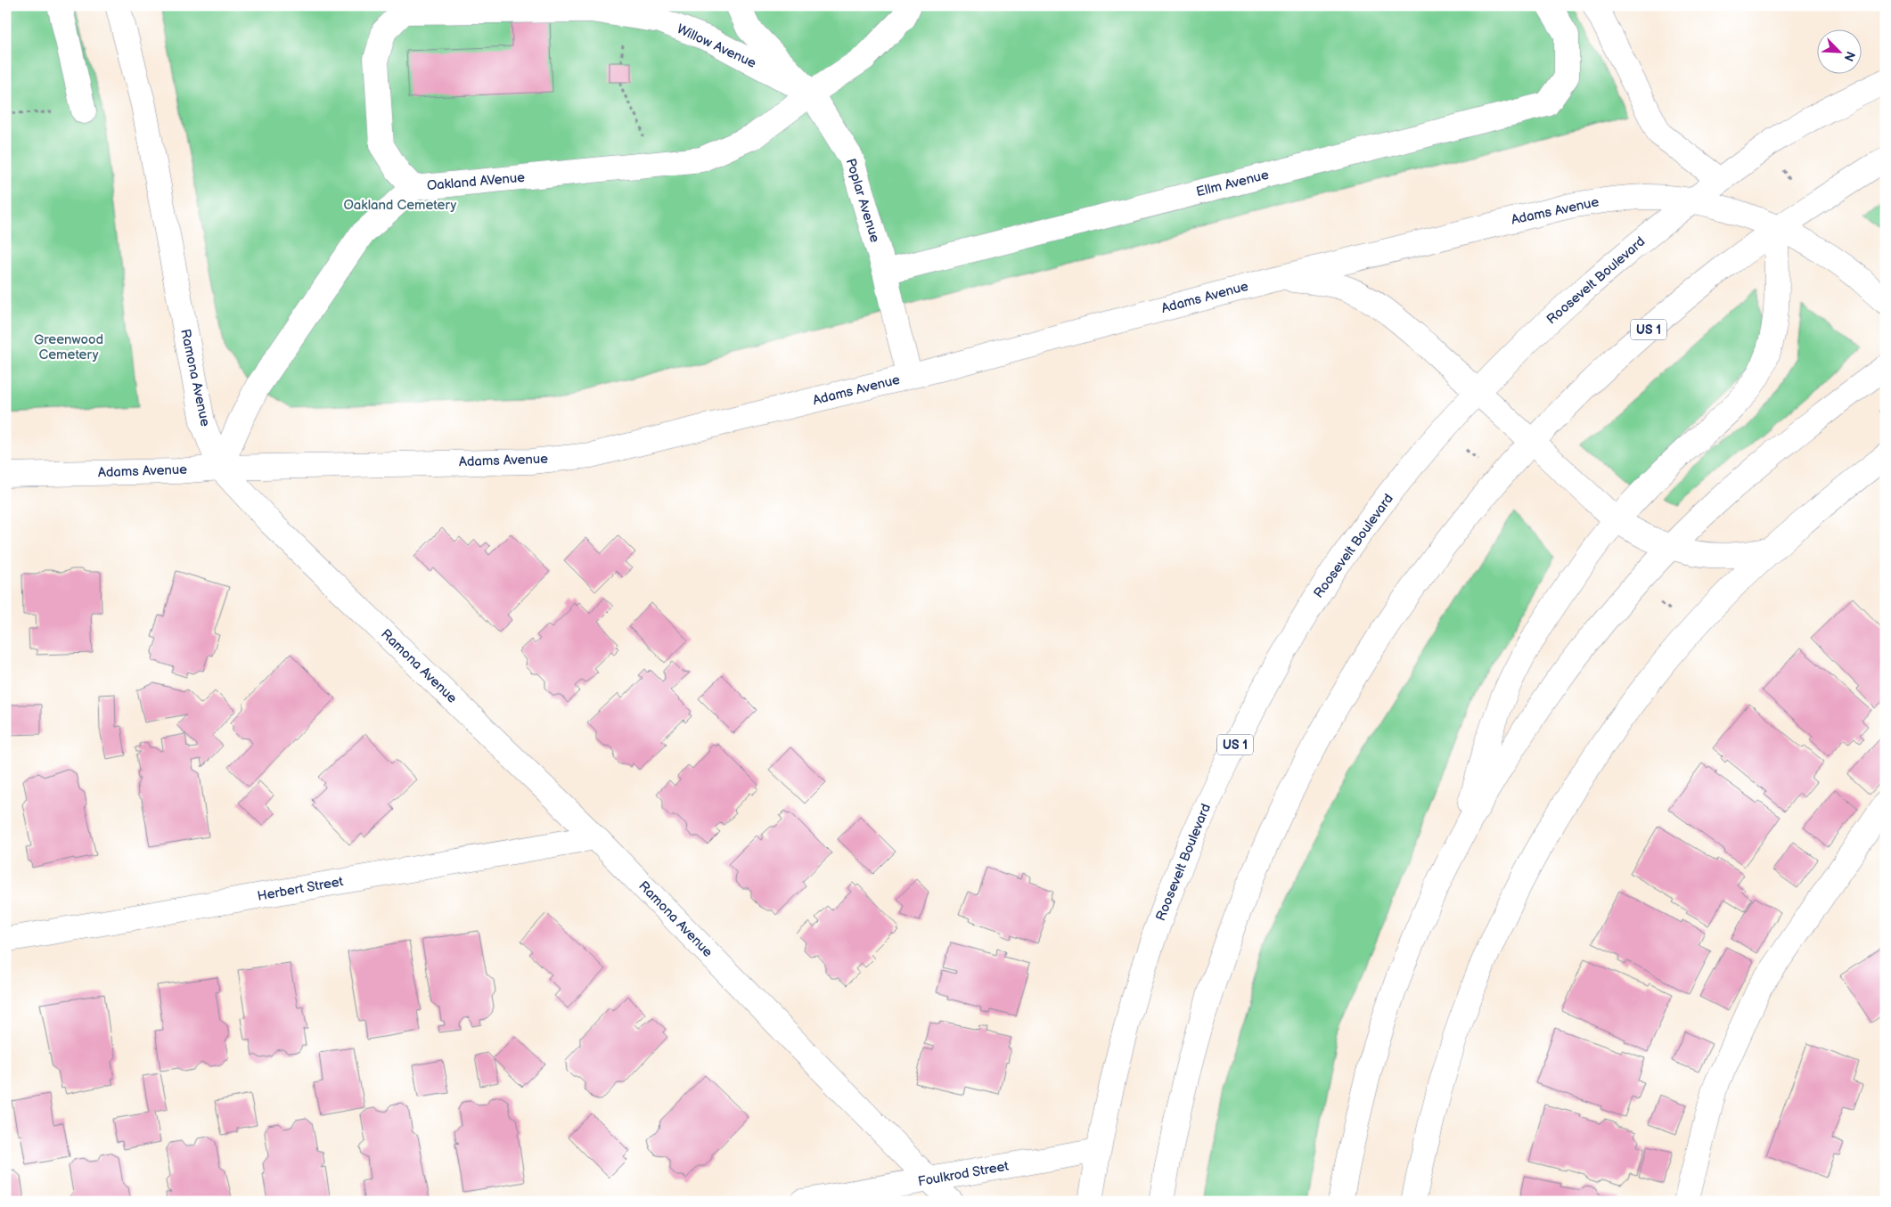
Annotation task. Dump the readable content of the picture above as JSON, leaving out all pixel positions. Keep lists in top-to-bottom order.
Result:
{
  "streets": {
    "main road": [
      "Willow Avenue",
      "Oakland AVenue",
      "Ellm Avenue",
      "Poplar Avenue",
      "Adams Avenue",
      "Roosevelt Boulevard",
      "US 1",
      "Ramona Avenue",
      "Herbert Street",
      "Foulkrod Street"
    ]
  },
  "crossings": [
    ["Willow Avenue", "Oakland AVenue"],
    ["Willow Avenue", "Poplar Avenue"],
    ["Oakland AVenue", "Poplar Avenue"],
    ["Oakland AVenue", "Adams Avenue"],
    ["Oakland AVenue", "Ramona Avenue"],
    ["Ellm Avenue", "Poplar Avenue"],
    ["Poplar Avenue", "Adams Avenue"],
    ["Adams Avenue", "Roosevelt Boulevard"],
    ["Adams Avenue", "US 1"],
    ["Adams Avenue", "Ramona Avenue"],
    ["Roosevelt Boulevard", "Foulkrod Street"],
    ["Ramona Avenue", "Herbert Street"],
    ["Ramona Avenue", "Foulkrod Street"]
  ],
  "parks": ["Oakland Cemetery", "Greenwood Cemetery"],
  "north": "bottom right"
}
